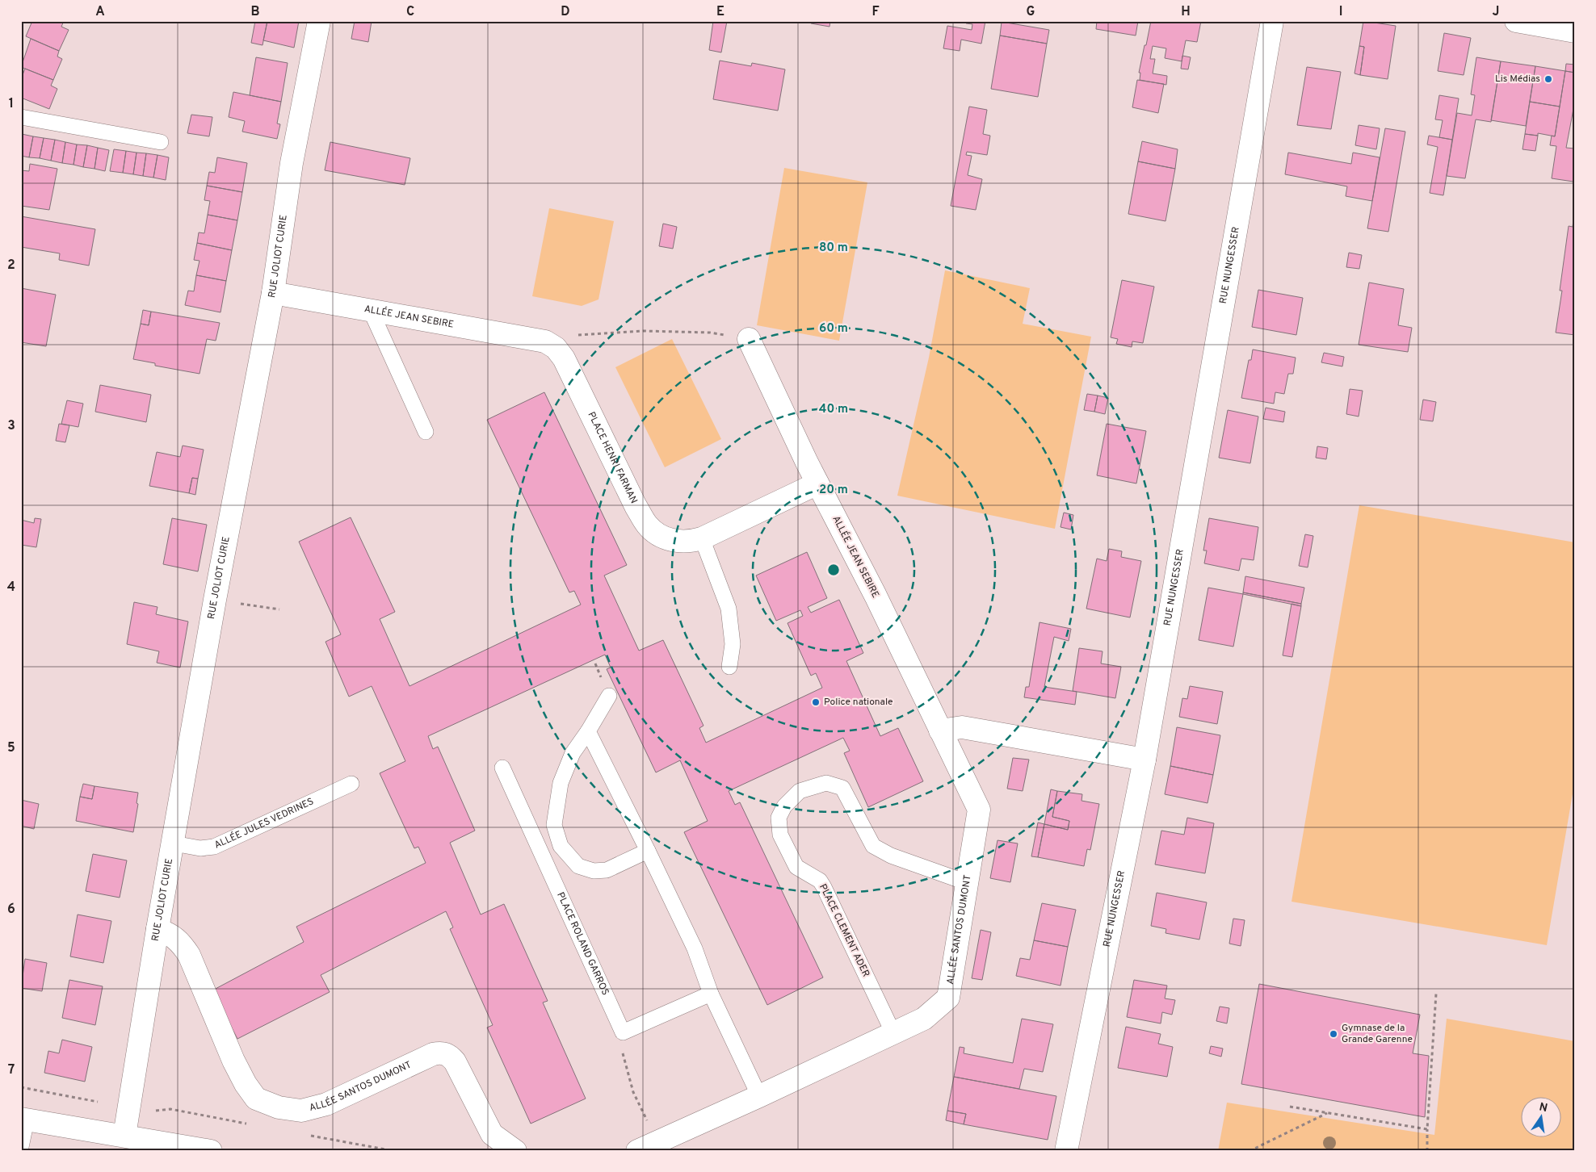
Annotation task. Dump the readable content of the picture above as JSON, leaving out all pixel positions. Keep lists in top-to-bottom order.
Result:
{
  "streets": {
    "street": [
      "RUE JOLIOT CURIE",
      "RUE NUNGESSER",
      "ALLÉE JEAN SEBIRE",
      "PLACE HENRI FARMAN",
      "ALLÉE SANTOS DUMONT"
    ],
    "lane": ["ALLÉE JULES VEDRINES", "PLACE CLEMENT ADER", "PLACE ROLAND GARROS"]
  },
  "crossings": [
    ["RUE JOLIOT CURIE", "ALLÉE JEAN SEBIRE"],
    ["RUE JOLIOT CURIE", "ALLÉE JULES VEDRINES"],
    ["RUE JOLIOT CURIE", "ALLÉE SANTOS DUMONT"],
    ["ALLÉE JEAN SEBIRE", "PLACE HENRI FARMAN"],
    ["ALLÉE JEAN SEBIRE", "ALLÉE SANTOS DUMONT"],
    ["ALLÉE SANTOS DUMONT", "PLACE CLEMENT ADER"]
  ],
  "places": ["Lis Médias", "Police nationale", "Gymnase de la Grande Garenne"],
  "north": "top",
  "grid": {
    "columns": [
      "A",
      "B",
      "C",
      "D",
      "E",
      "F",
      "G",
      "H",
      "I",
      "J"
    ],
    "rows": [
      "1",
      "2",
      "3",
      "4",
      "5",
      "6",
      "7"
    ]
  },
  "rings": [
    "80 m",
    "60 m",
    "40 m",
    "20 m"
  ]
}
